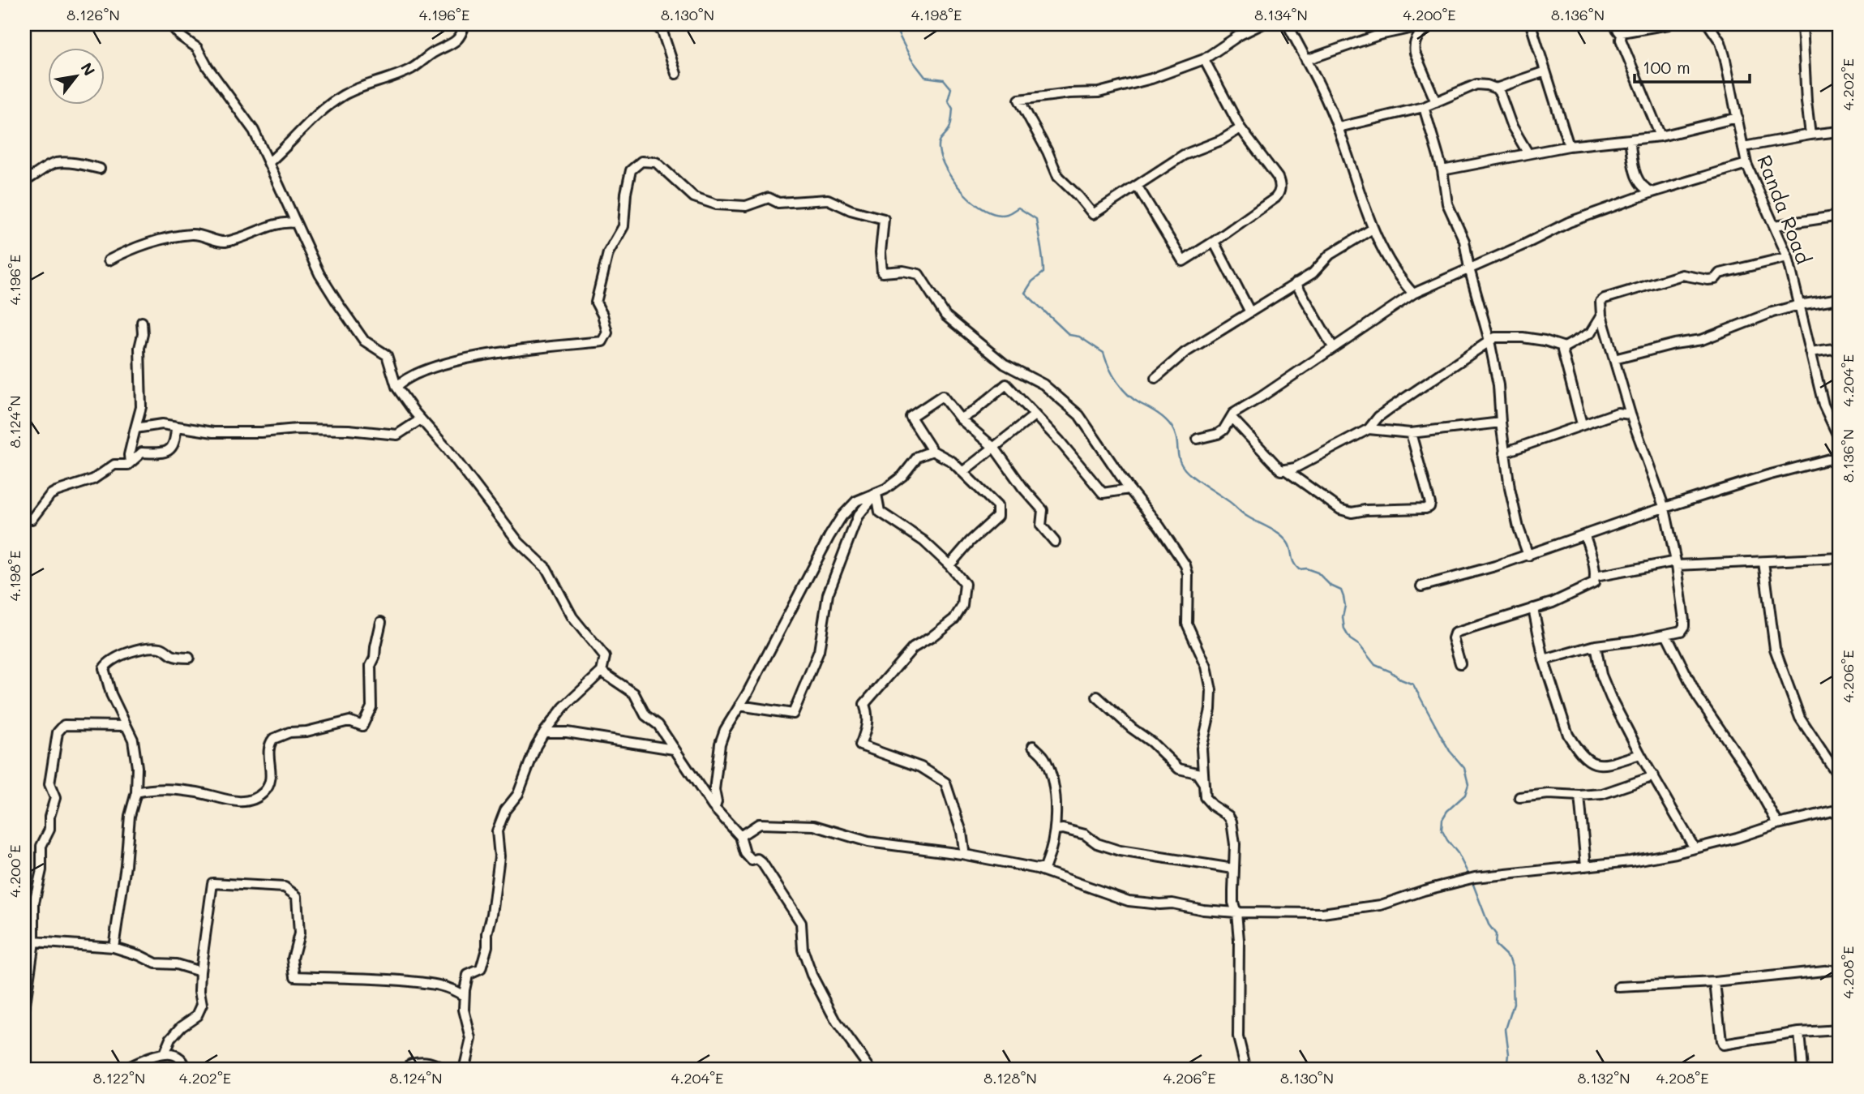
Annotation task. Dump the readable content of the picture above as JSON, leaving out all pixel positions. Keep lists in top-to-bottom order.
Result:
{
  "streets": {
    "street": ["Randa Road"]
  },
  "scale_bar": "100 m",
  "north": "top right",
  "coordinates": [
    "8.126°N",
    "4.196°E",
    "8.130°N",
    "4.198°E",
    "8.134°N",
    "4.200°E",
    "8.136°N",
    "4.202°E",
    "4.204°E",
    "8.124°N",
    "4.206°E",
    "4.208°E",
    "8.122°N",
    "8.128°N",
    "8.132°N"
  ]
}
